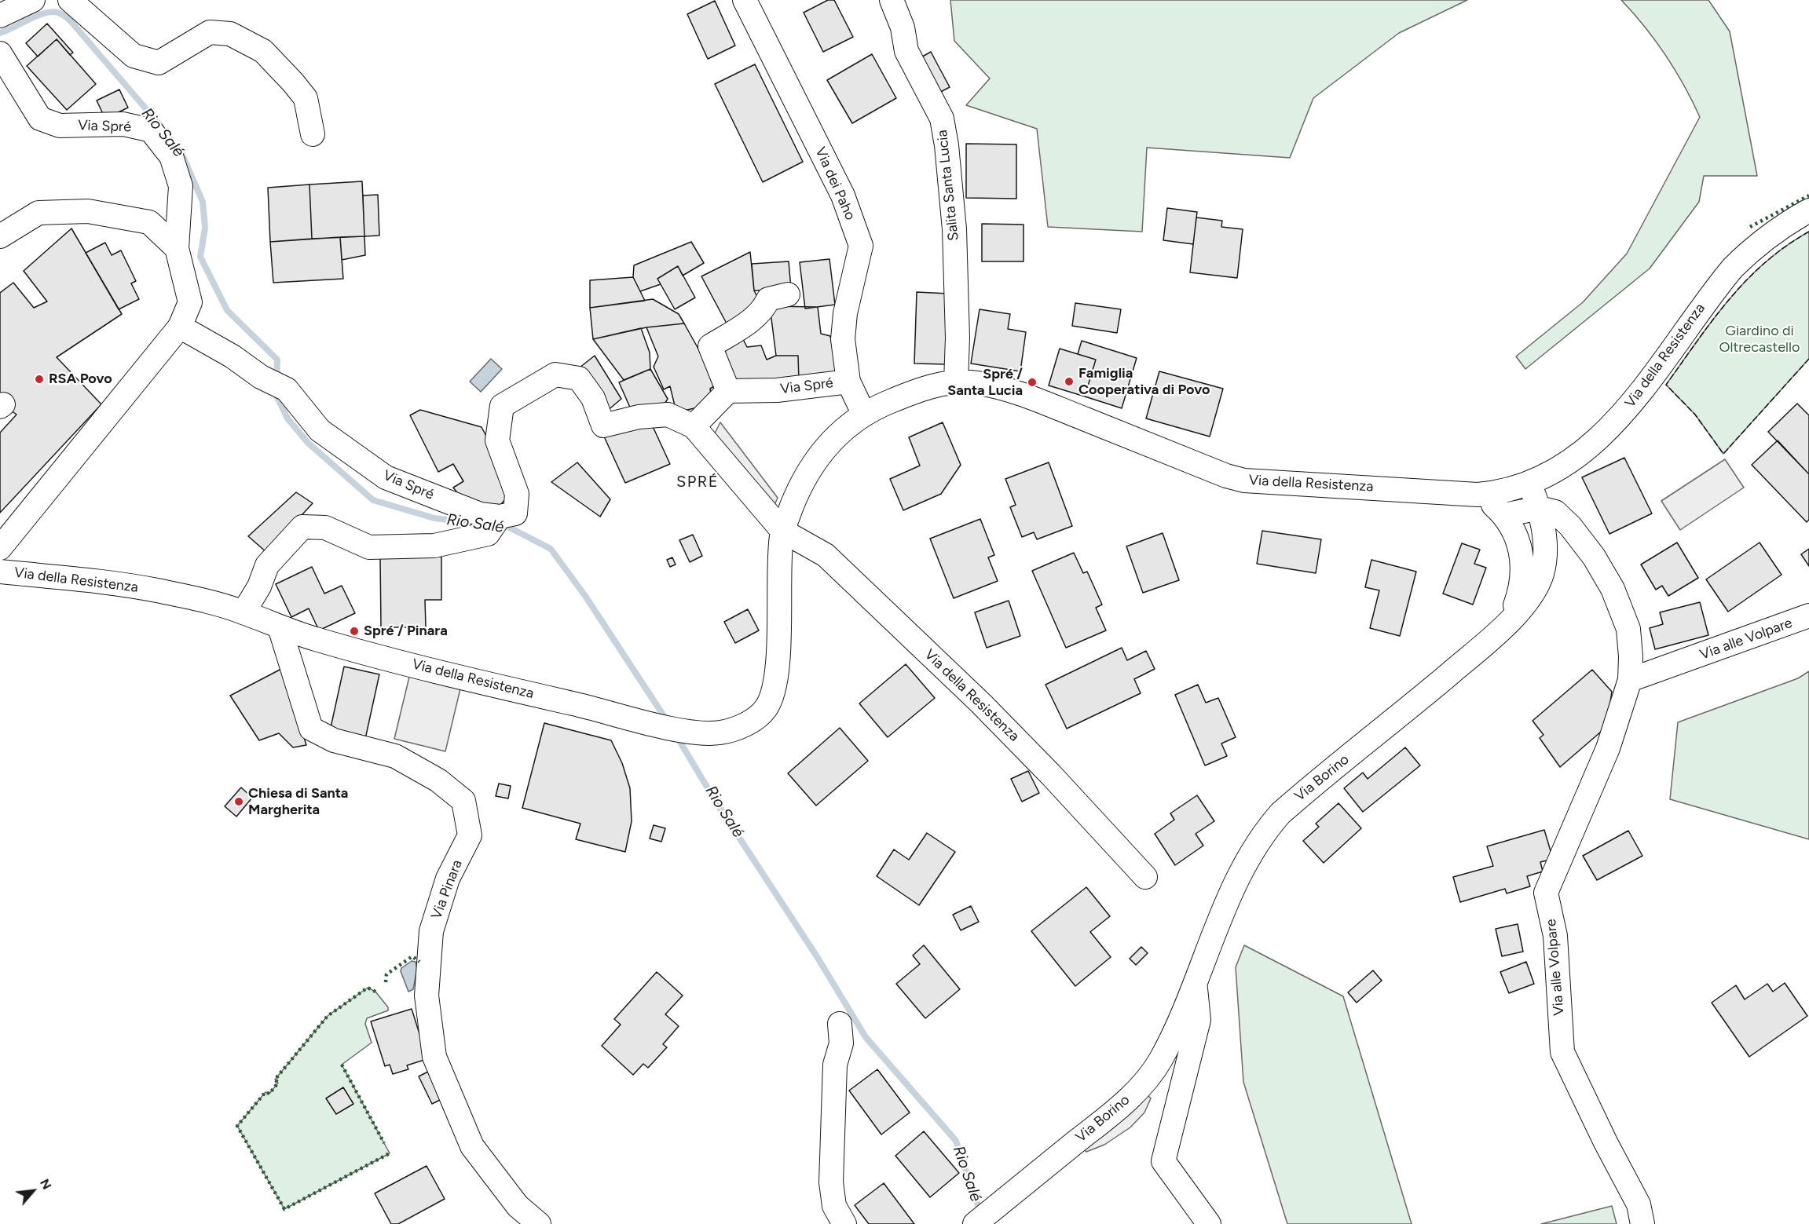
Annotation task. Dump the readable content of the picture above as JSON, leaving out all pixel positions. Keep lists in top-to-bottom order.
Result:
{
  "streets": {
    "street": [
      "Via Spré",
      "Via dei Paho",
      "Salita Santa Lucia",
      "Via della Resistenza",
      "Via alle Volpare",
      "Via Borino",
      "Via Pinara"
    ]
  },
  "crossings": [
    ["Via Spré", "Via dei Paho"],
    ["Via Spré", "Via della Resistenza"],
    ["Salita Santa Lucia", "Via della Resistenza"],
    ["Via della Resistenza", "Via Borino"],
    ["Via della Resistenza", "Via Pinara"],
    ["Via alle Volpare", "Via Borino"]
  ],
  "districts": ["SPRÉ"],
  "water": ["Rio Salé"],
  "parks": ["Giardino di Oltrecastello"],
  "places": [
    "RSA Povo",
    "Famiglia Cooperativa di Povo",
    "Spré / Santa Lucia",
    "Spré / Pinara",
    "Chiesa di Santa Margherita"
  ],
  "north": "top right"
}
